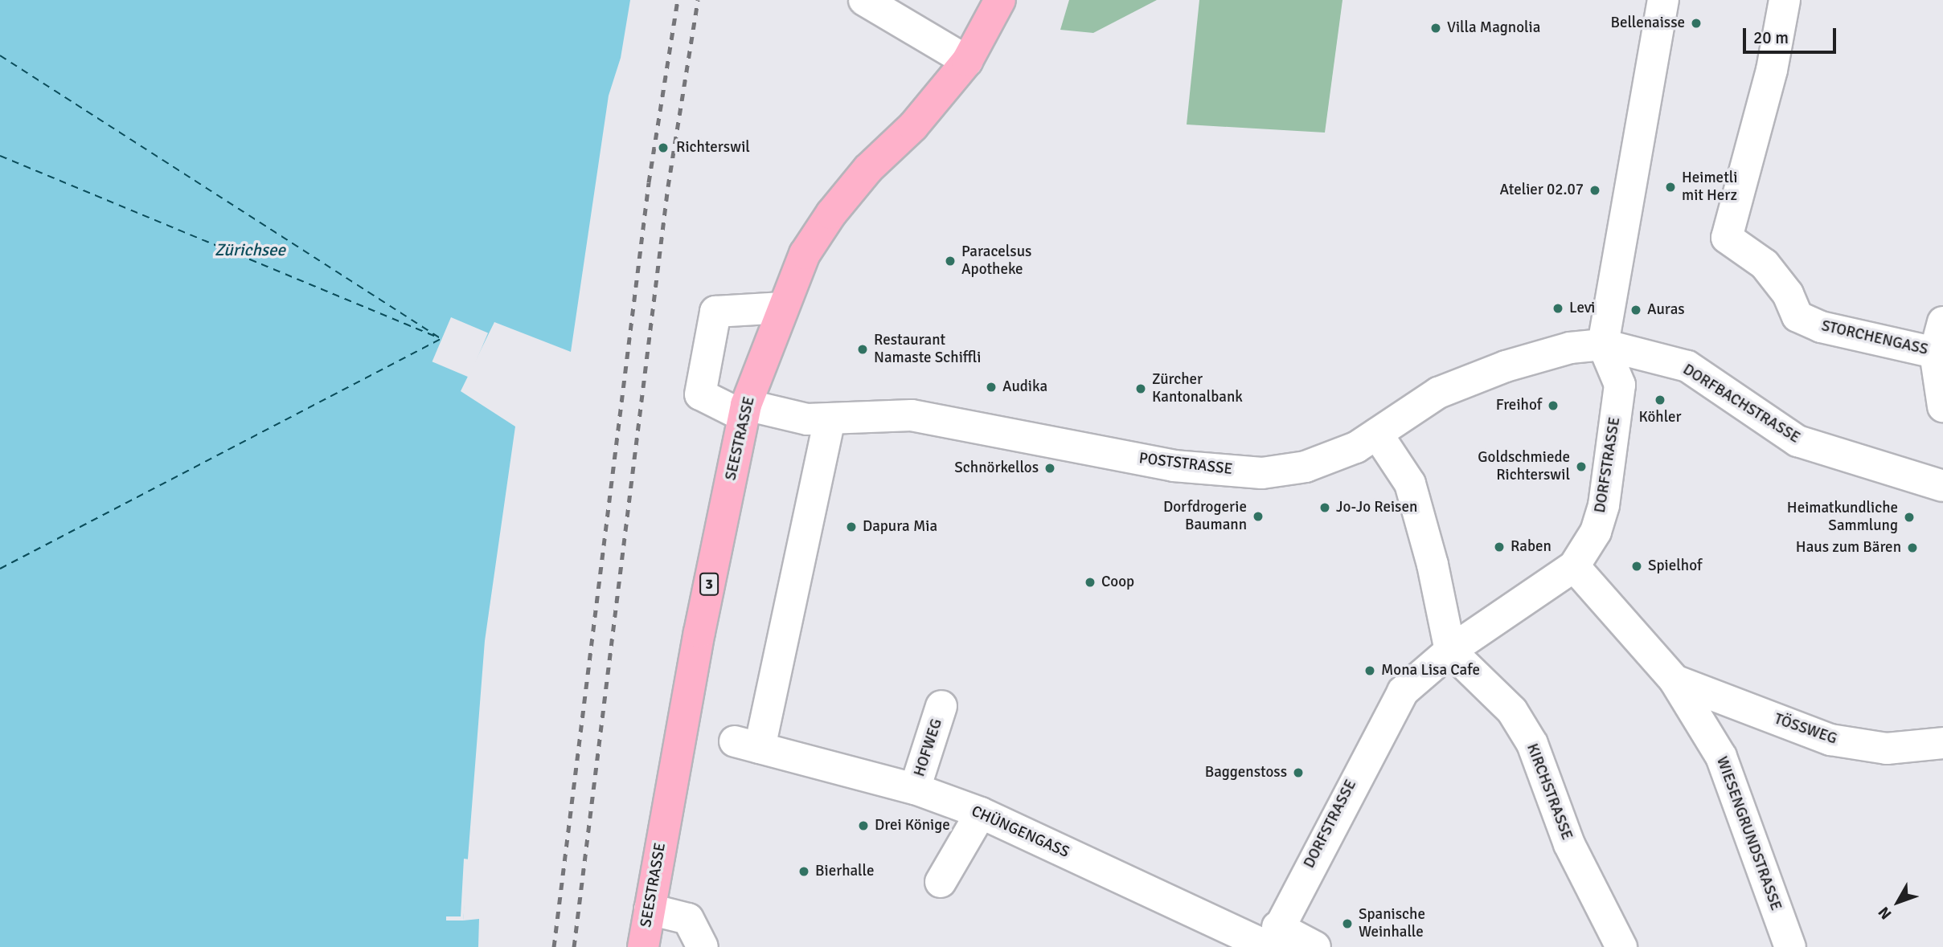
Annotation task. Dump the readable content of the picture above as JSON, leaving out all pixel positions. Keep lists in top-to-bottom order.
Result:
{
  "streets": {
    "main road": ["SEESTRASSE", "3"],
    "street": [
      "STORCHENGASS",
      "DORFBACHSTRASSE",
      "POSTSTRASSE",
      "DORFSTRASSE",
      "TÖSSWEG",
      "HOFWEG",
      "KIRCHSTRASSE",
      "CHÜNGENGASS",
      "WIESENGRUNDSTRASSE"
    ]
  },
  "crossings": [
    ["DORFBACHSTRASSE", "POSTSTRASSE"],
    ["DORFBACHSTRASSE", "DORFSTRASSE"],
    ["SEESTRASSE", "POSTSTRASSE"],
    ["POSTSTRASSE", "DORFSTRASSE"],
    ["POSTSTRASSE", "CHÜNGENGASS"],
    ["DORFSTRASSE", "KIRCHSTRASSE"],
    ["DORFSTRASSE", "CHÜNGENGASS"],
    ["DORFSTRASSE", "WIESENGRUNDSTRASSE"],
    ["TÖSSWEG", "WIESENGRUNDSTRASSE"],
    ["HOFWEG", "CHÜNGENGASS"]
  ],
  "water": ["Zürichsee"],
  "places": [
    "Bellenaisse",
    "Villa Magnolia",
    "Richterswil",
    "Heimetli mit Herz",
    "Atelier 02.07",
    "Paracelsus Apotheke",
    "Levi",
    "Auras",
    "Restaurant Namaste Schiffli",
    "Audika",
    "Zürcher Kantonalbank",
    "Köhler",
    "Freihof",
    "Goldschmiede Richterswil",
    "Schnörkellos",
    "Jo-Jo Reisen",
    "Dorfdrogerie Baumann",
    "Heimatkundliche Sammlung",
    "Dapura Mia",
    "Raben",
    "Haus zum Bären",
    "Spielhof",
    "Coop",
    "Mona Lisa Cafe",
    "Baggenstoss",
    "Drei Könige",
    "Bierhalle",
    "Spanische Weinhalle"
  ],
  "scale_bar": "20 m",
  "north": "bottom left"
}
